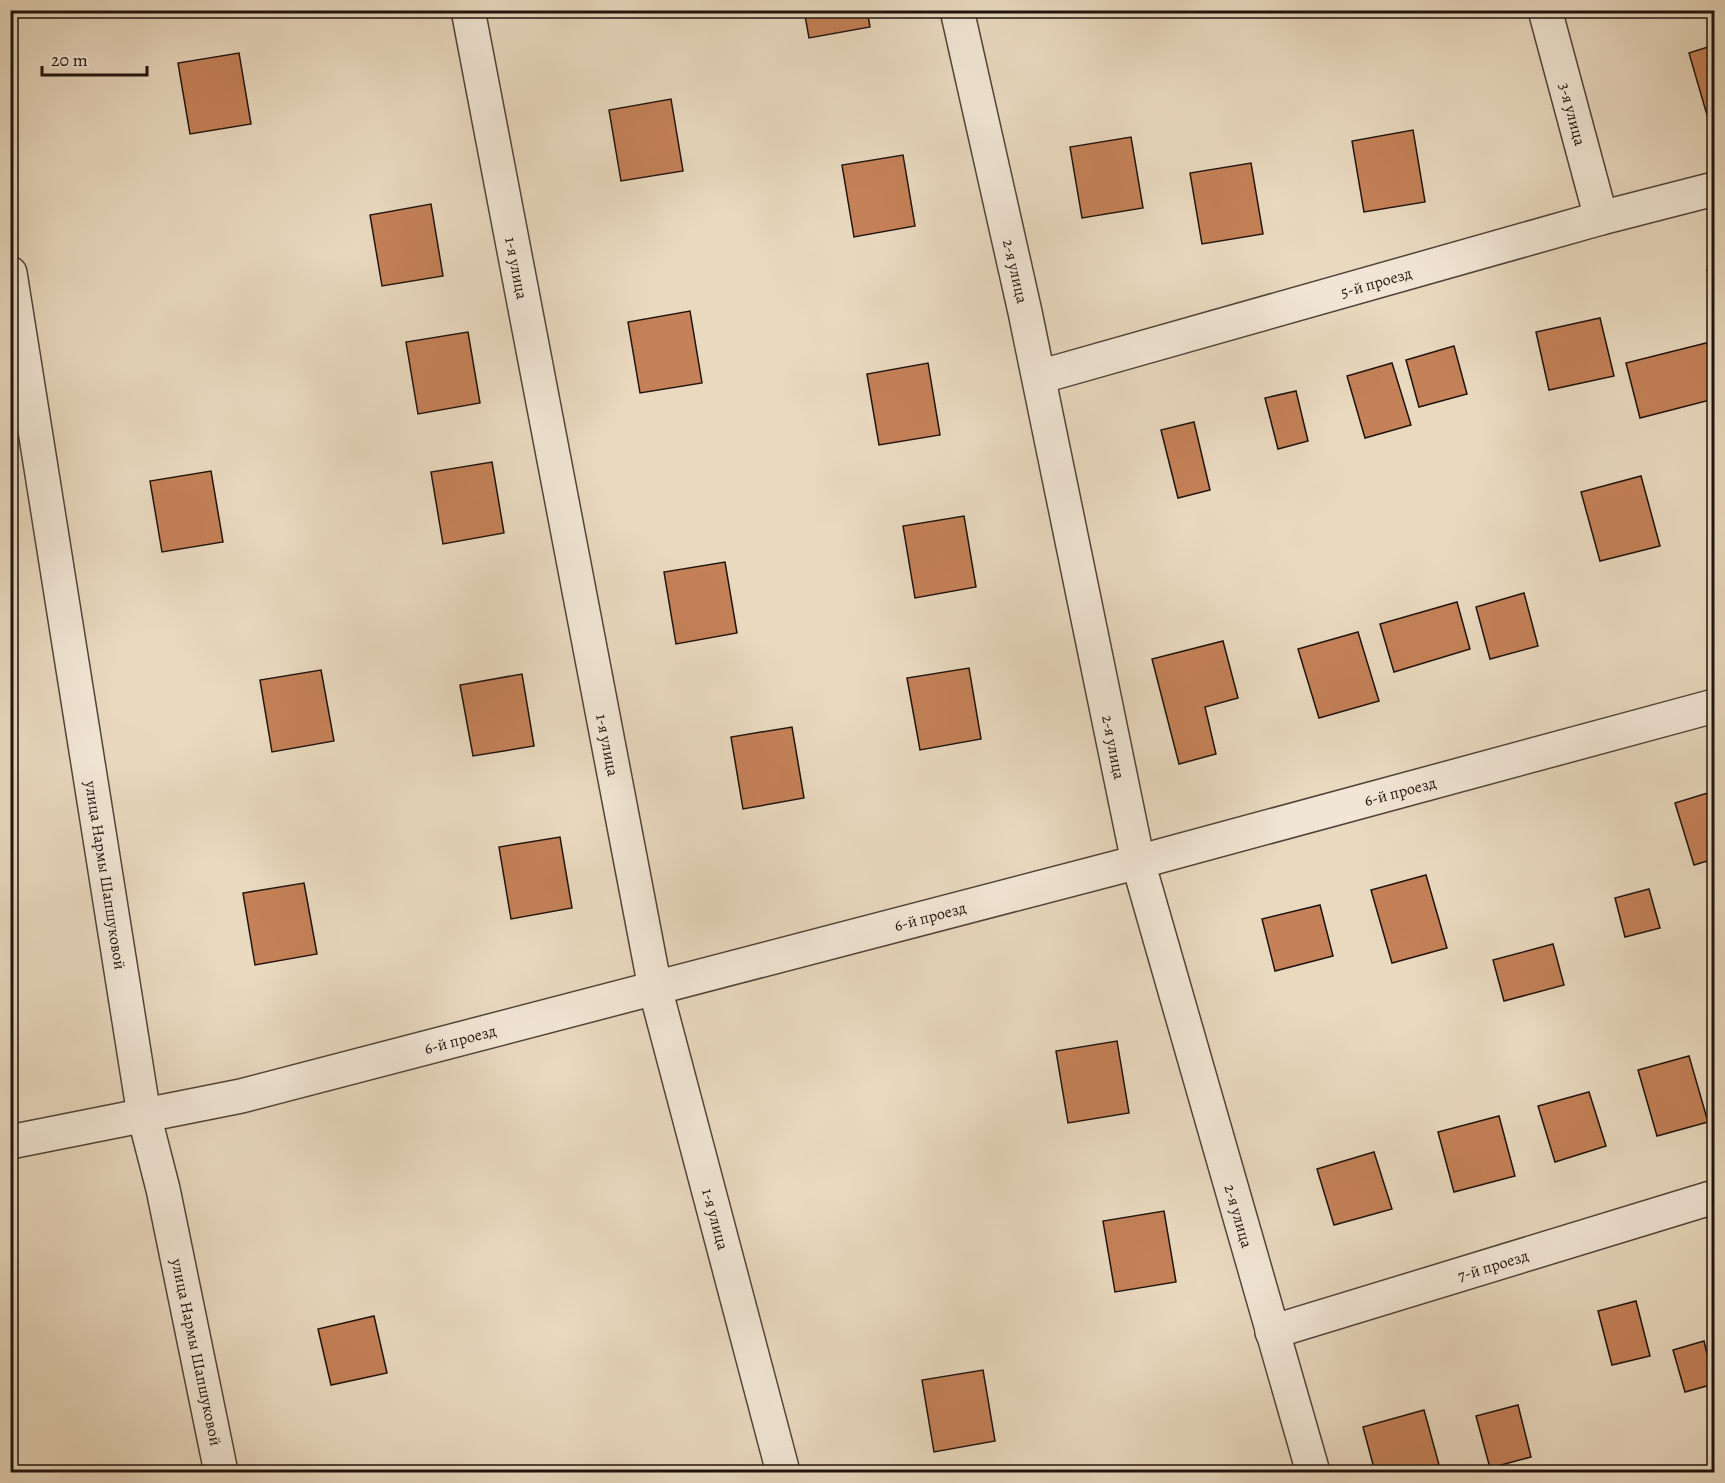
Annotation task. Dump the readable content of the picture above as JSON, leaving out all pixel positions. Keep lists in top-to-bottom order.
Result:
{
  "streets": {
    "street": [
      "3-я улица",
      "1-я улица",
      "2-я улица",
      "5-й проезд",
      "6-й проезд",
      "улица Нармы Шапшуковой",
      "7-й проезд"
    ]
  },
  "crossings": [
    ["3-я улица", "5-й проезд"],
    ["1-я улица", "6-й проезд"],
    ["2-я улица", "5-й проезд"],
    ["2-я улица", "6-й проезд"],
    ["2-я улица", "7-й проезд"],
    ["6-й проезд", "улица Нармы Шапшуковой"]
  ],
  "scale_bar": "20 m"
}
